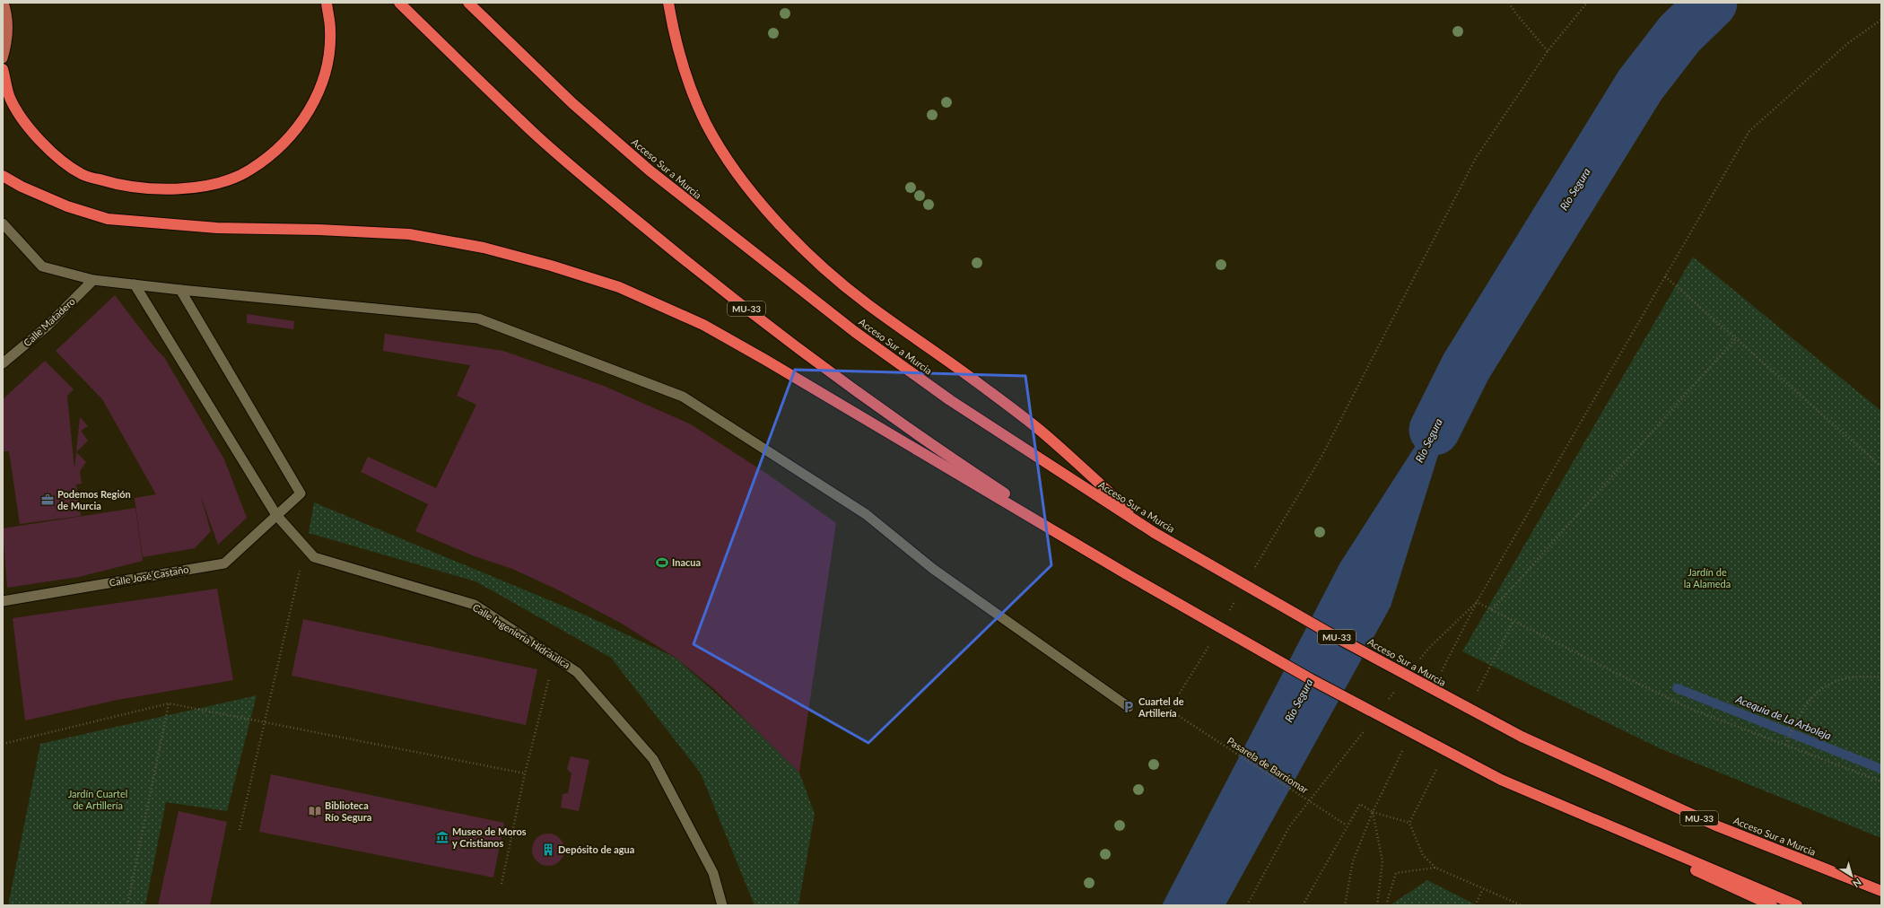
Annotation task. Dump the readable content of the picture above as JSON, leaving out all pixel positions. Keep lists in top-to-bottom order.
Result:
{
  "streets": {
    "highway": ["Acceso Sur a Murcia", "MU-33"],
    "street": ["Calle Matadero", "Calle José Castaño", "Calle Ingeniería Hidráulica"],
    "path": ["Pasarela de Barriomar"]
  },
  "crossings": [
    ["Calle José Castaño", "Calle Ingeniería Hidráulica"]
  ],
  "water": ["Río Segura", "Acequia de La Arboleja"],
  "parks": ["Jardín de la Alameda", "Jardín Cuartel de Artillería"],
  "places": {
    "office": ["Podemos Región de Murcia"],
    "sports": ["Inacua"],
    "parking": ["Cuartel de Artillería"],
    "library": ["Biblioteca Río Segura"],
    "museum": ["Museo de Moros y Cristianos"],
    "building": ["Depósito de agua"]
  },
  "north": "bottom right"
}
